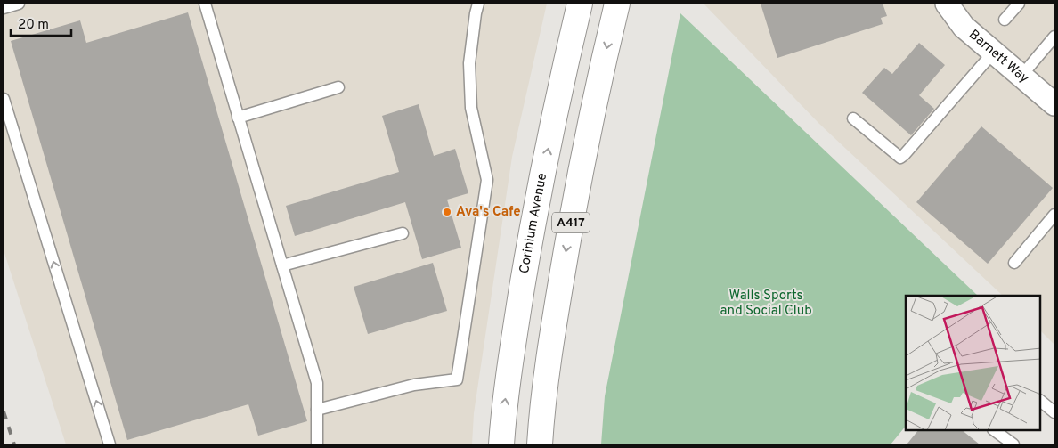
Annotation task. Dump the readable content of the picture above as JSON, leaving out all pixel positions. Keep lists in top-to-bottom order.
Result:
{
  "streets": {
    "highway": ["Corinium Avenue", "A417"],
    "street": ["Barnett Way"]
  },
  "parks": ["Walls Sports and Social Club"],
  "places": ["Ava's Cafe"],
  "scale_bar": "20 m"
}
